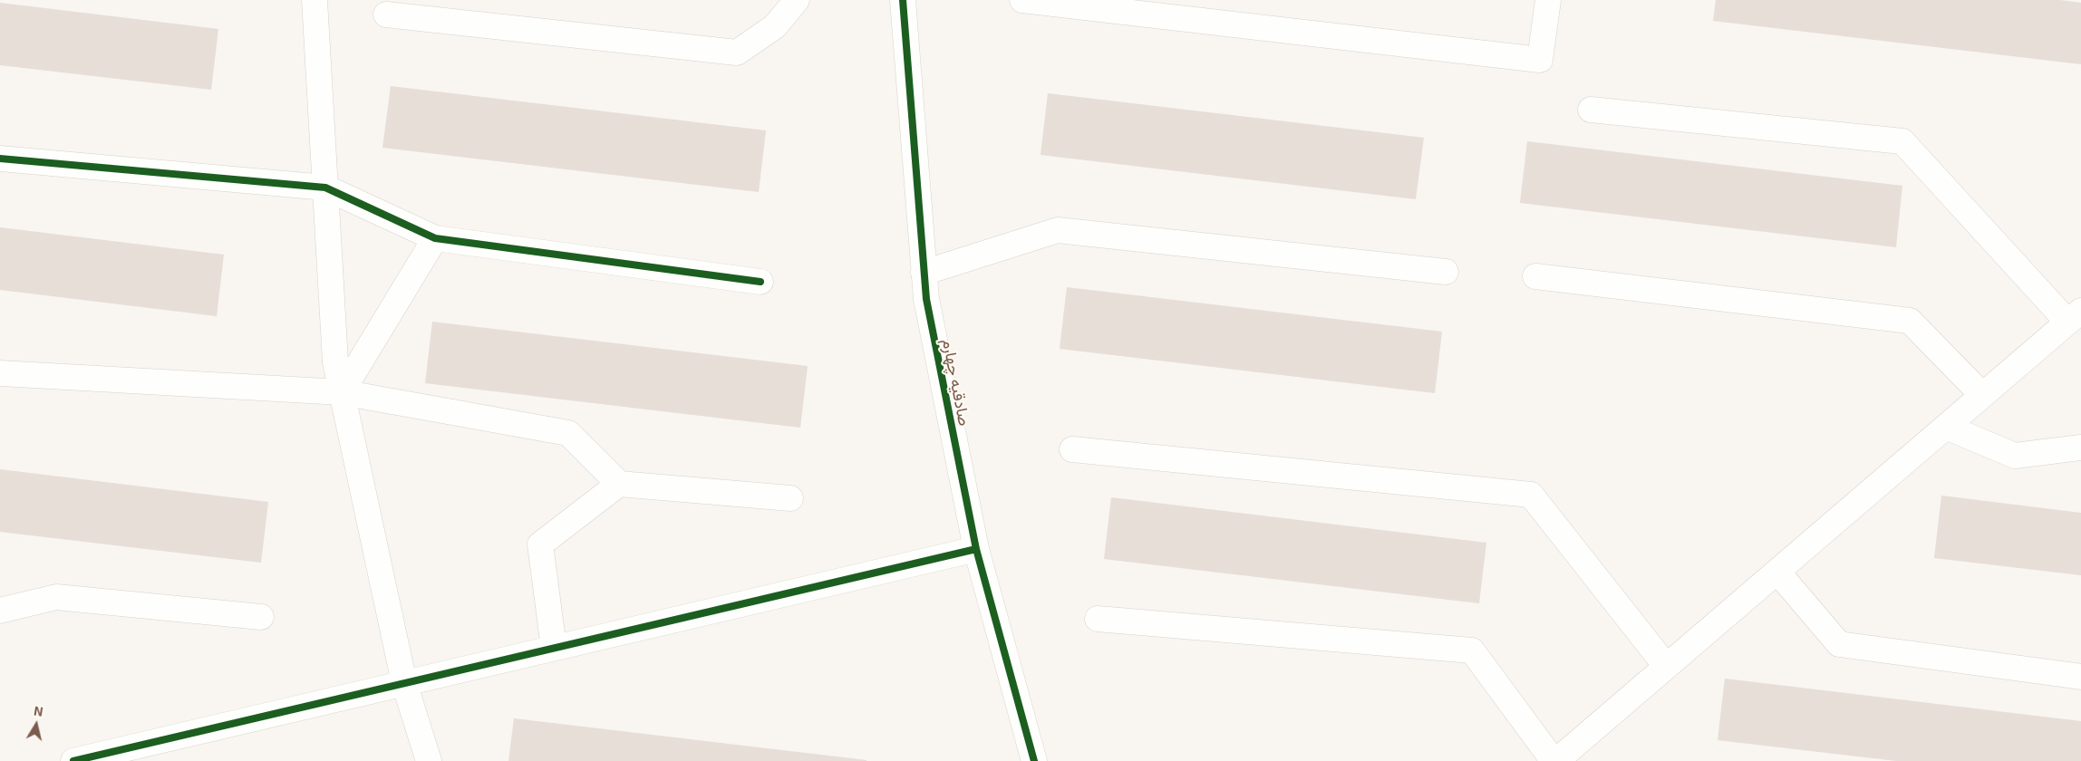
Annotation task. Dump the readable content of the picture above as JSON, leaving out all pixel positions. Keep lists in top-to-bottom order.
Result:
{
  "streets": {
    "street": ["صادقیه چهارم"]
  },
  "north": "top"
}
